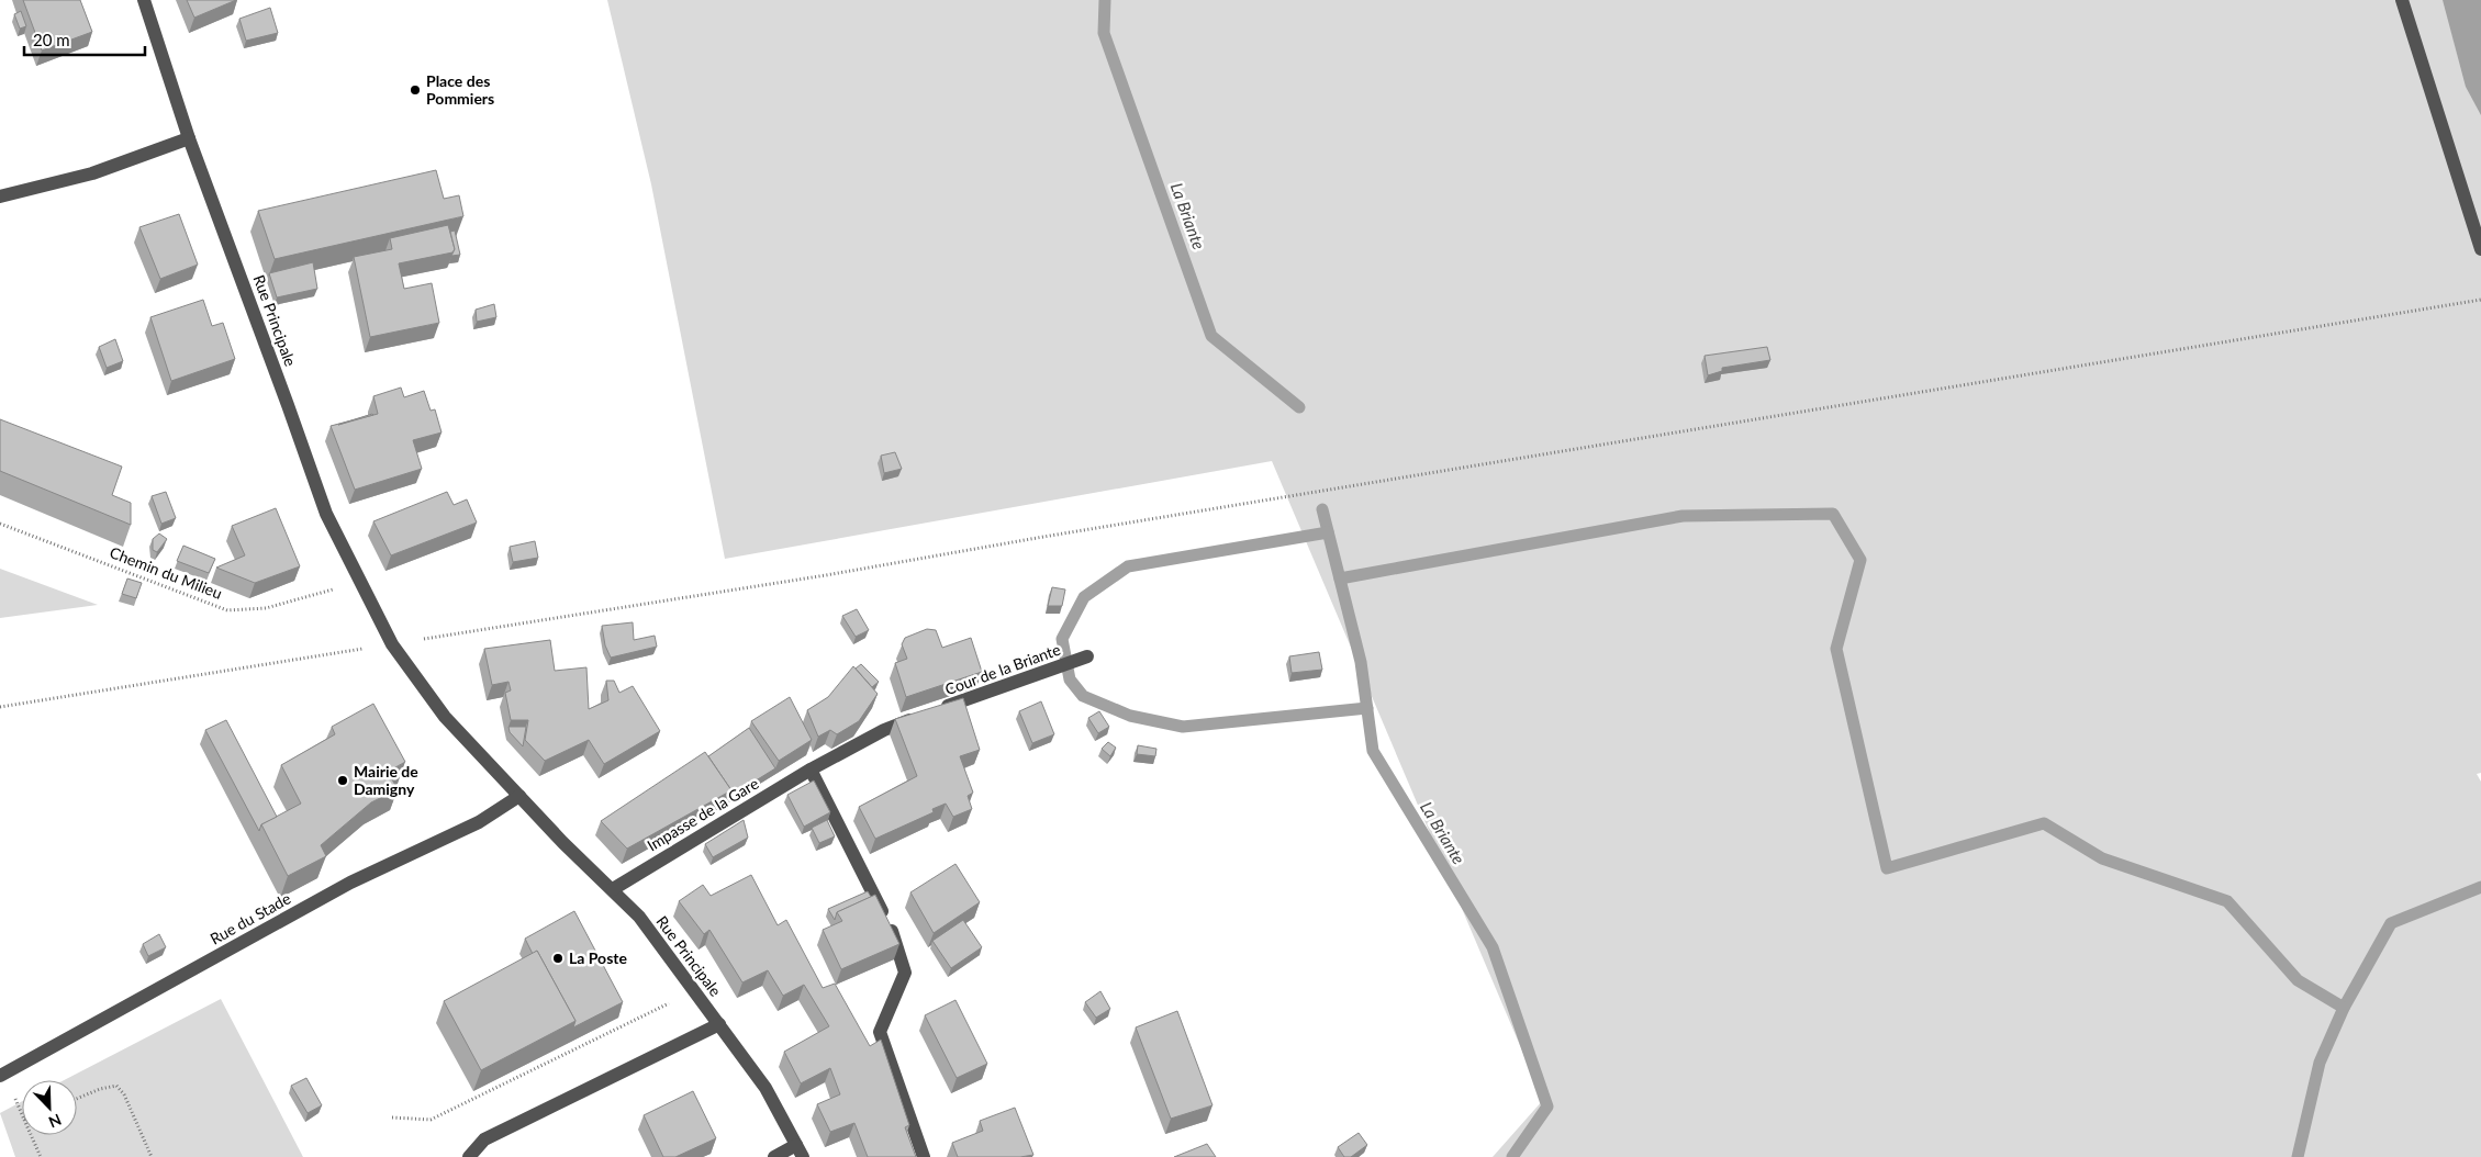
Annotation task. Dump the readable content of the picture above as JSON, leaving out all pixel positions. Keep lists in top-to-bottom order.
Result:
{
  "streets": {
    "street": [
      "Rue Principale",
      "Cour de la Briante",
      "Impasse de la Gare",
      "Rue du Stade"
    ],
    "path": ["Chemin du Milieu"]
  },
  "crossings": [
    ["Rue Principale", "Chemin du Milieu"],
    ["Rue Principale", "Impasse de la Gare"],
    ["Rue Principale", "Rue du Stade"],
    ["Cour de la Briante", "Impasse de la Gare"]
  ],
  "water": ["La Briante"],
  "places": ["Place des Pommiers", "Mairie de Damigny", "La Poste"],
  "scale_bar": "20 m",
  "north": "bottom right"
}
